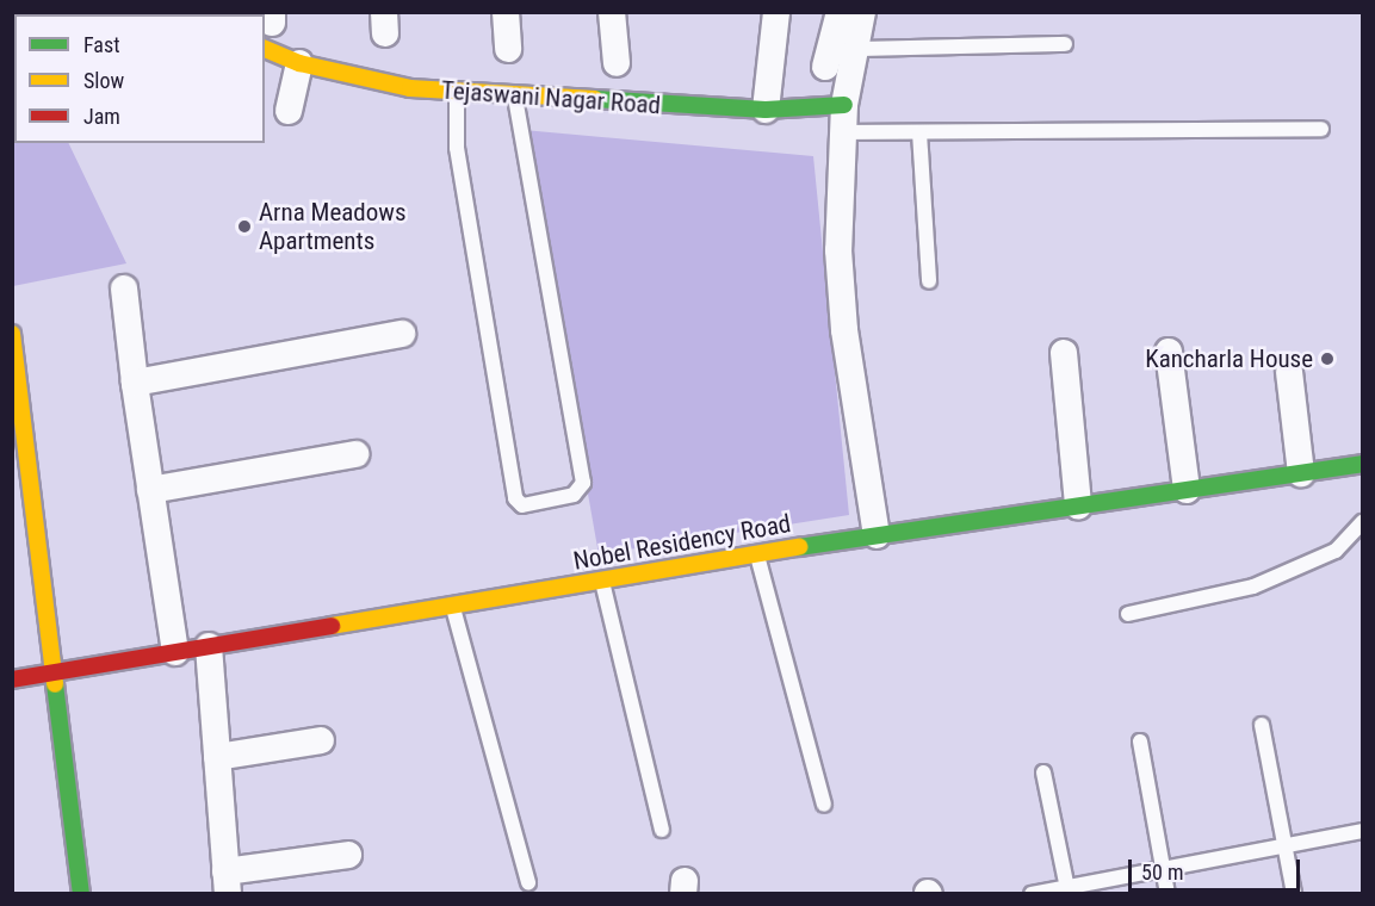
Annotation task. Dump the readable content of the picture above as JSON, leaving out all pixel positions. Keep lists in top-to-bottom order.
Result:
{
  "streets": {
    "street": ["Tejaswani Nagar Road", "Nobel Residency Road"]
  },
  "places": ["Arna Meadows Apartments", "Kancharla House"],
  "legend": ["Fast", "Slow", "Jam"],
  "scale_bar": "50 m"
}
